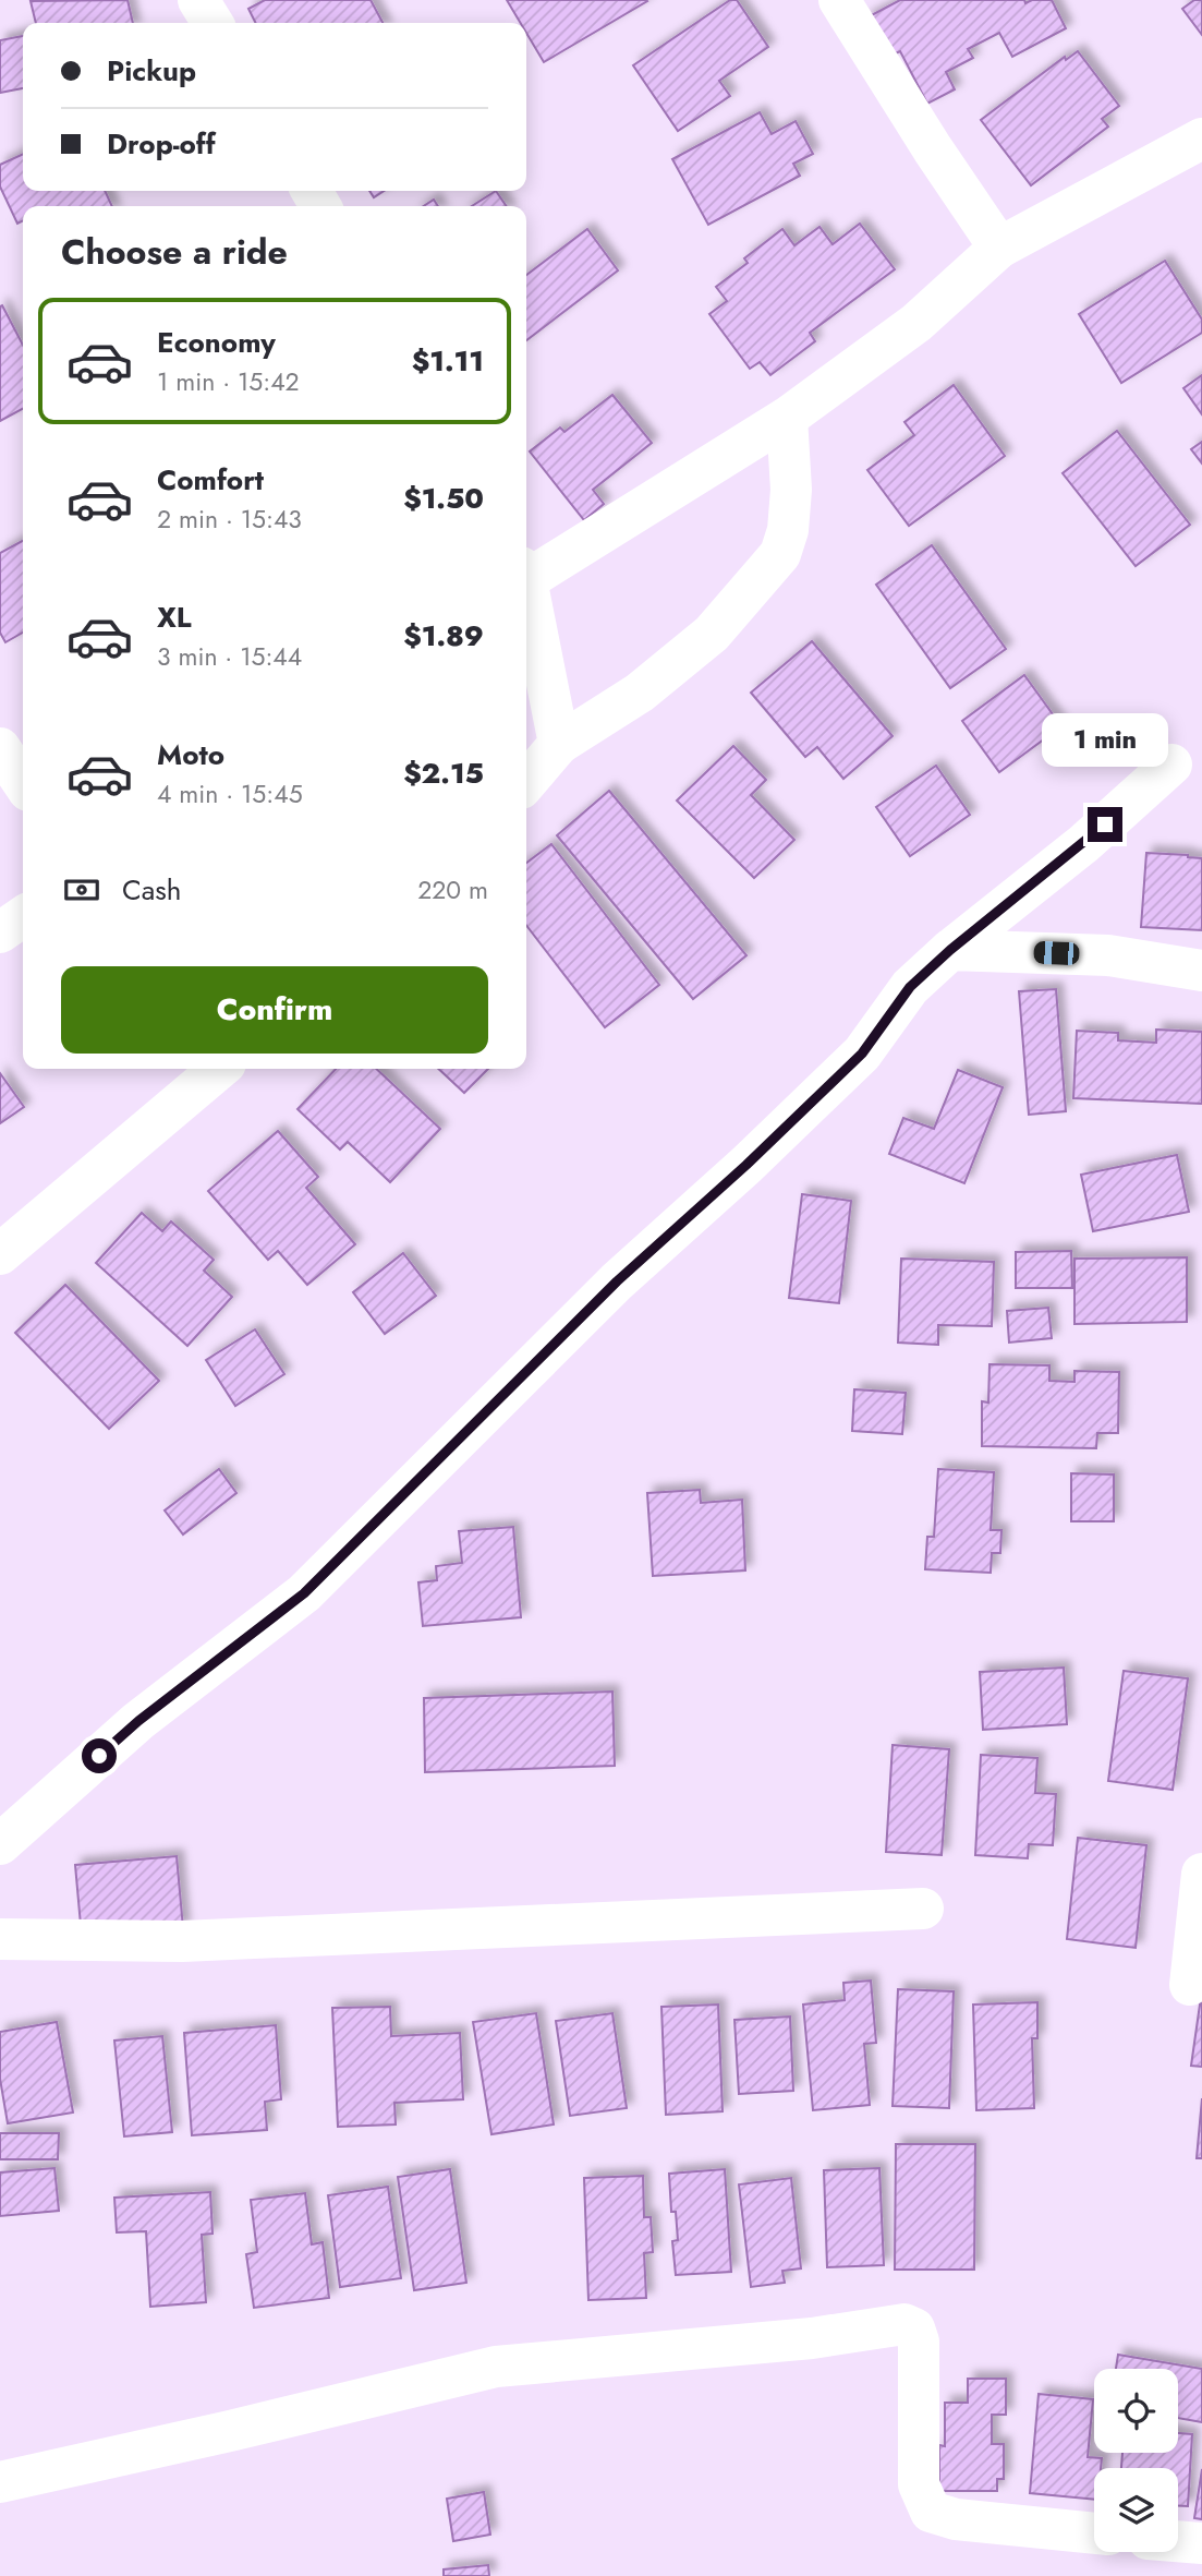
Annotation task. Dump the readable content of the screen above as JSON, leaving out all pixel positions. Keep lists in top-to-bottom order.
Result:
{
  "page": {
    "banner": ["Pickup", "Drop-off"],
    "heading": "Choose a ride",
    "list": [
      {
        "name": "Economy",
        "note": "1 min · 15:42",
        "value": "$1.11"
      },
      {
        "name": "Comfort",
        "note": "2 min · 15:43",
        "value": "$1.50"
      },
      {
        "name": "XL",
        "note": "3 min · 15:44",
        "value": "$1.89"
      },
      {
        "name": "Moto",
        "note": "4 min · 15:45",
        "value": "$2.15"
      }
    ],
    "bubble": "1 min",
    "pay": ["Cash", "220 m"],
    "buttons": "Confirm"
  }
}
